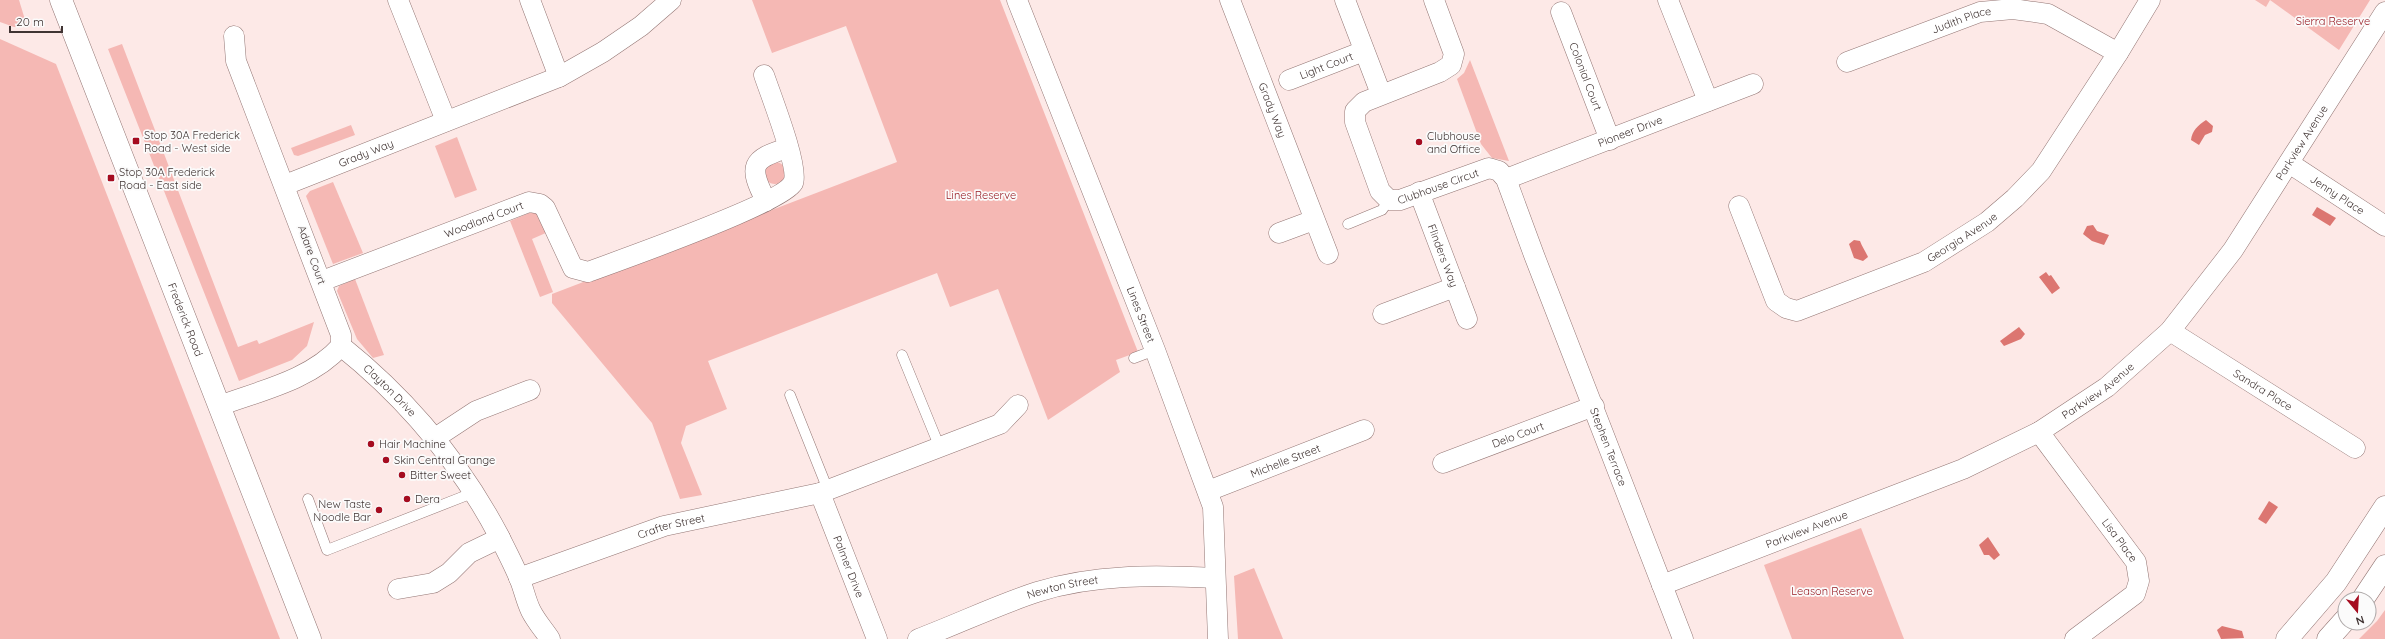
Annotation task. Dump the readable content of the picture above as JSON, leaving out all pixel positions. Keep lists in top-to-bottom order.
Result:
{
  "streets": {
    "main road": ["Frederick Road"],
    "street": [
      "Judith Place",
      "Light Court",
      "Colonial Court",
      "Grady Way",
      "Pioneer Drive",
      "Parkview Avenue",
      "Clubhouse Circut",
      "Jenny Place",
      "Woodland Court",
      "Georgia Avenue",
      "Adare Court",
      "Flinders Way",
      "Lines Street",
      "Sandra Place",
      "Clayton Drive",
      "Delo Court",
      "Stephen Terrace",
      "Michelle Street",
      "Crafter Street",
      "Lisa Place",
      "Palmer Drive",
      "Newton Street"
    ]
  },
  "crossings": [
    ["Judith Place", "Georgia Avenue"],
    ["Colonial Court", "Pioneer Drive"],
    ["Grady Way", "Adare Court"],
    ["Pioneer Drive", "Clubhouse Circut"],
    ["Pioneer Drive", "Stephen Terrace"],
    ["Parkview Avenue", "Jenny Place"],
    ["Parkview Avenue", "Sandra Place"],
    ["Parkview Avenue", "Stephen Terrace"],
    ["Parkview Avenue", "Lisa Place"],
    ["Clubhouse Circut", "Flinders Way"],
    ["Clubhouse Circut", "Stephen Terrace"],
    ["Woodland Court", "Adare Court"],
    ["Adare Court", "Clayton Drive"],
    ["Lines Street", "Michelle Street"],
    ["Lines Street", "Newton Street"],
    ["Clayton Drive", "Crafter Street"],
    ["Delo Court", "Stephen Terrace"],
    ["Crafter Street", "Palmer Drive"]
  ],
  "parks": ["Sierra Reserve", "Lines Reserve", "Leason Reserve"],
  "places": {
    "transit": ["Stop 30A Frederick Road - West side", "Stop 30A Frederick Road - East side"],
    "other": [
      "Clubhouse and Office",
      "Hair Machine",
      "Skin Central Grange",
      "Bitter Sweet",
      "Dera",
      "New Taste Noodle Bar"
    ]
  },
  "scale_bar": "20 m",
  "north": "bottom"
}
